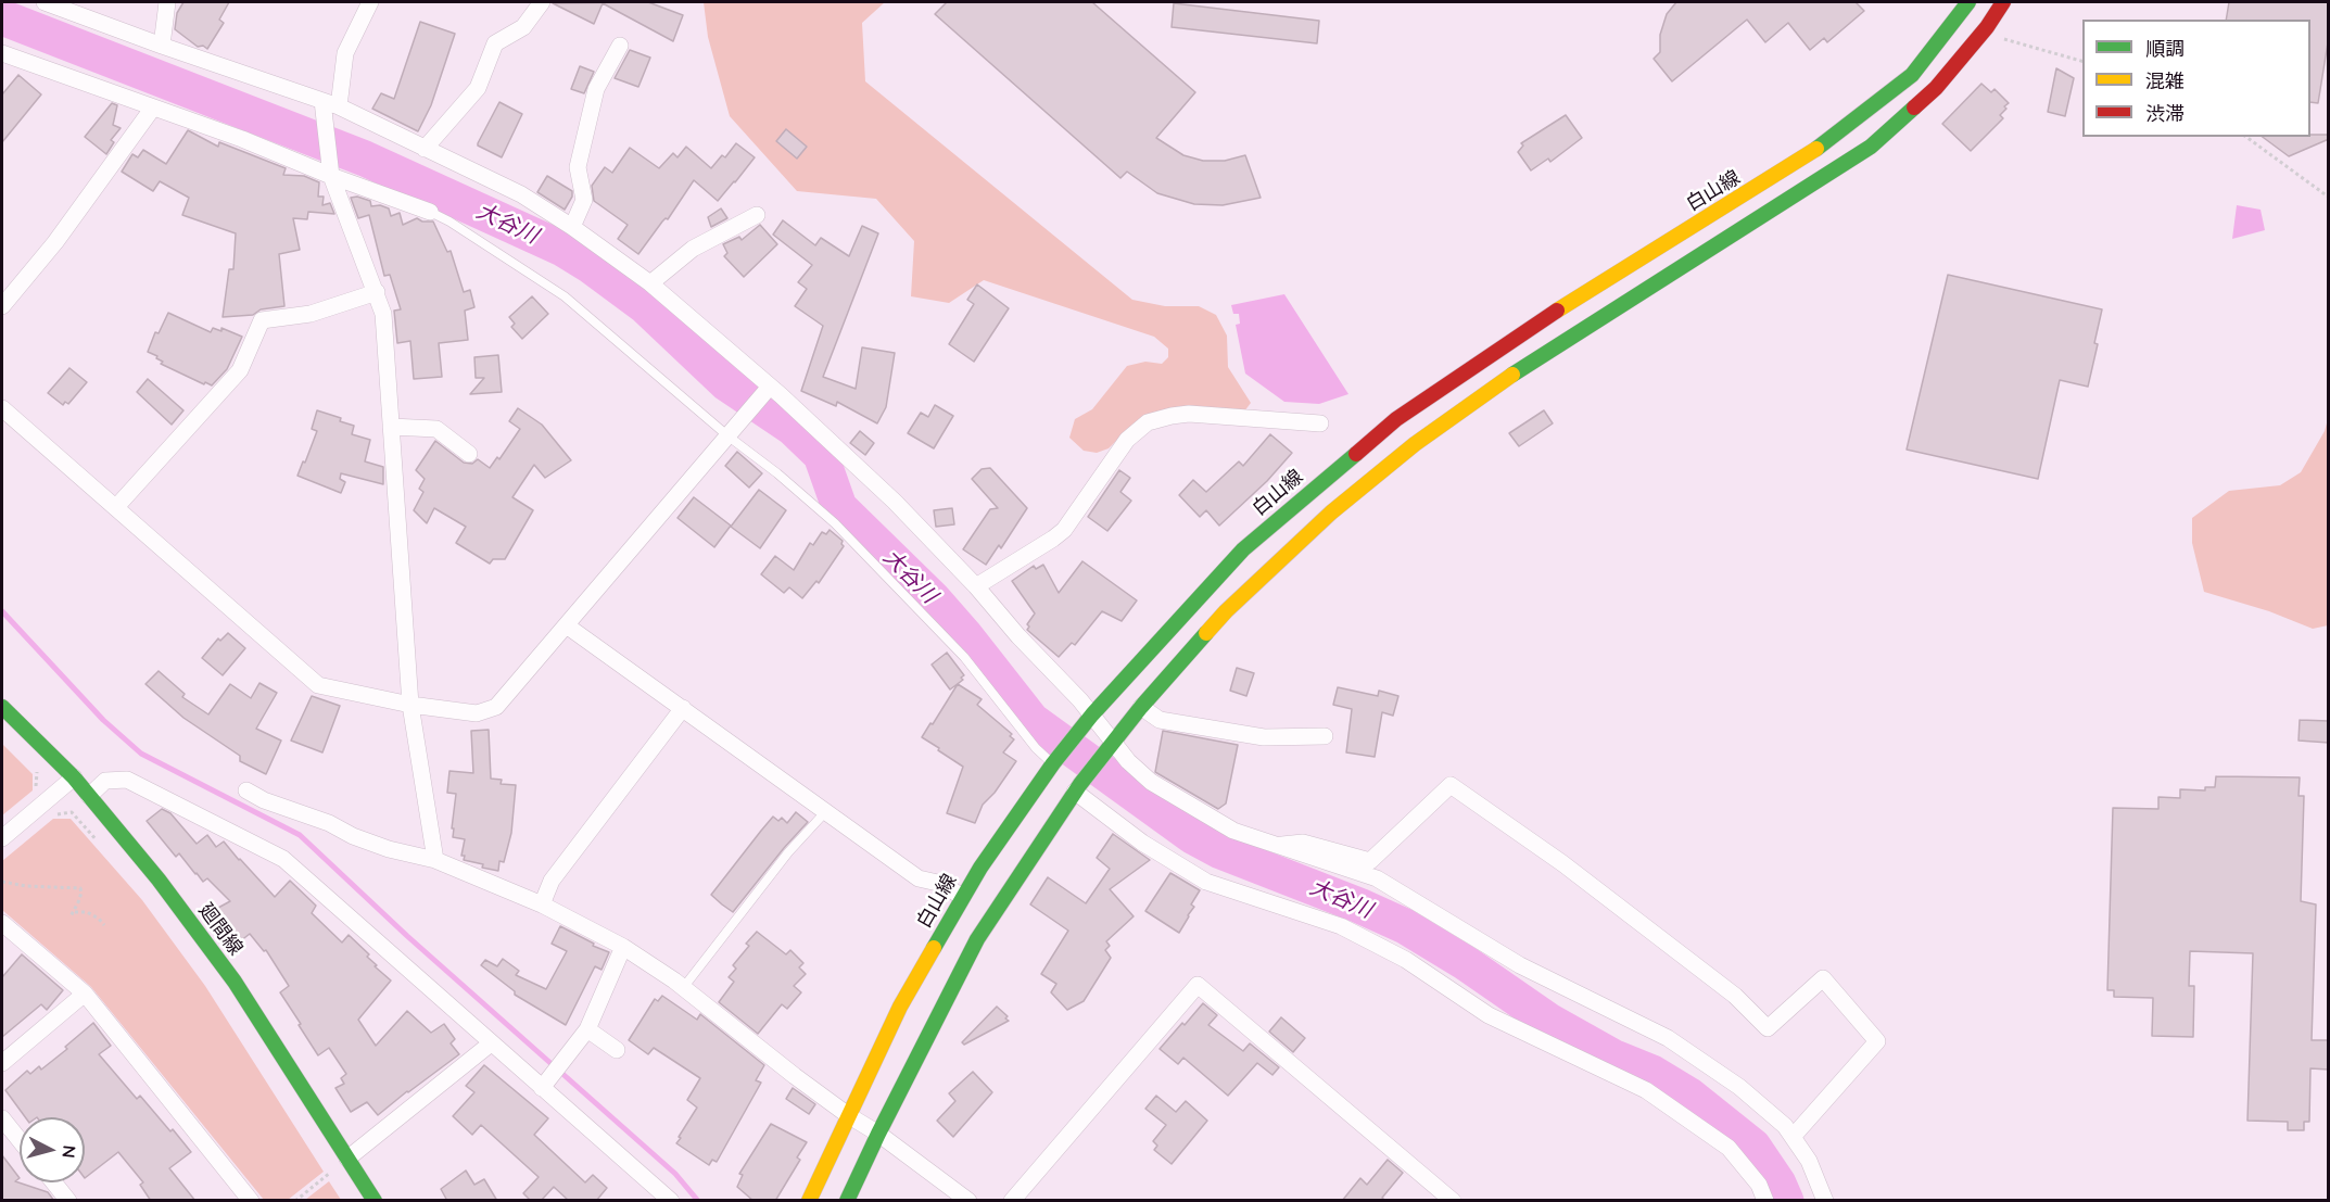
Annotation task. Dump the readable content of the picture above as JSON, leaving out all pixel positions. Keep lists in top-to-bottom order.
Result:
{
  "streets": {
    "street": ["白山線", "廻間線"]
  },
  "water": ["大谷川"],
  "legend": ["順調", "混雑", "渋滞"],
  "north": "right"
}
